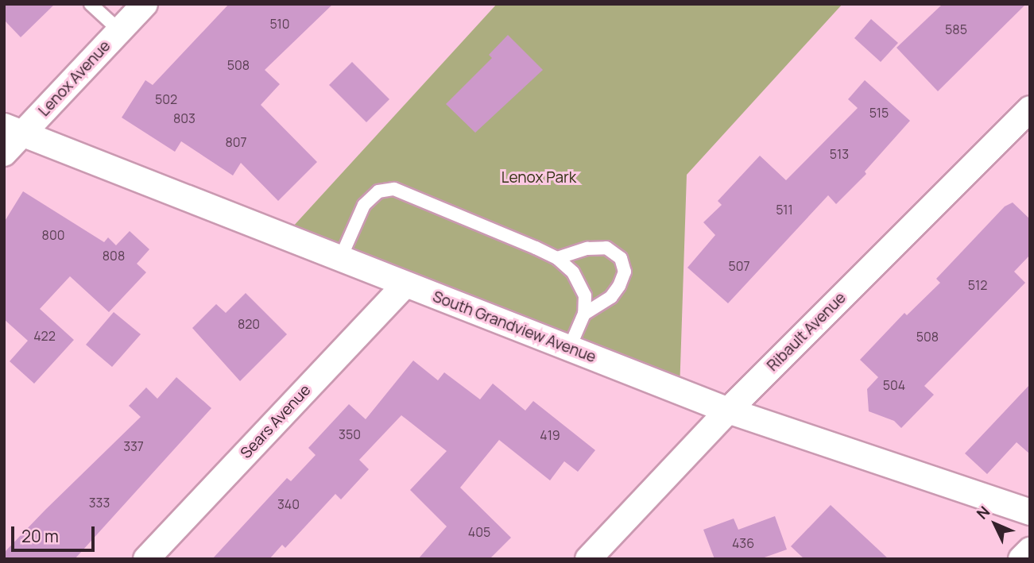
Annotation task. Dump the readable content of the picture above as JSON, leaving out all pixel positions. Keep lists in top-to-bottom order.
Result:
{
  "streets": {
    "street": [
      "Lenox Avenue",
      "South Grandview Avenue",
      "Ribault Avenue",
      "Sears Avenue"
    ]
  },
  "crossings": [
    ["Lenox Avenue", "South Grandview Avenue"],
    ["South Grandview Avenue", "Ribault Avenue"],
    ["South Grandview Avenue", "Sears Avenue"]
  ],
  "parks": ["Lenox Park"],
  "house_numbers": [
    "510",
    "585",
    "508",
    "502",
    "515",
    "803",
    "807",
    "513",
    "511",
    "800",
    "808",
    "507",
    "512",
    "820",
    "422",
    "508",
    "504",
    "350",
    "419",
    "337",
    "333",
    "340",
    "405",
    "436"
  ],
  "scale_bar": "20 m",
  "north": "top left"
}
